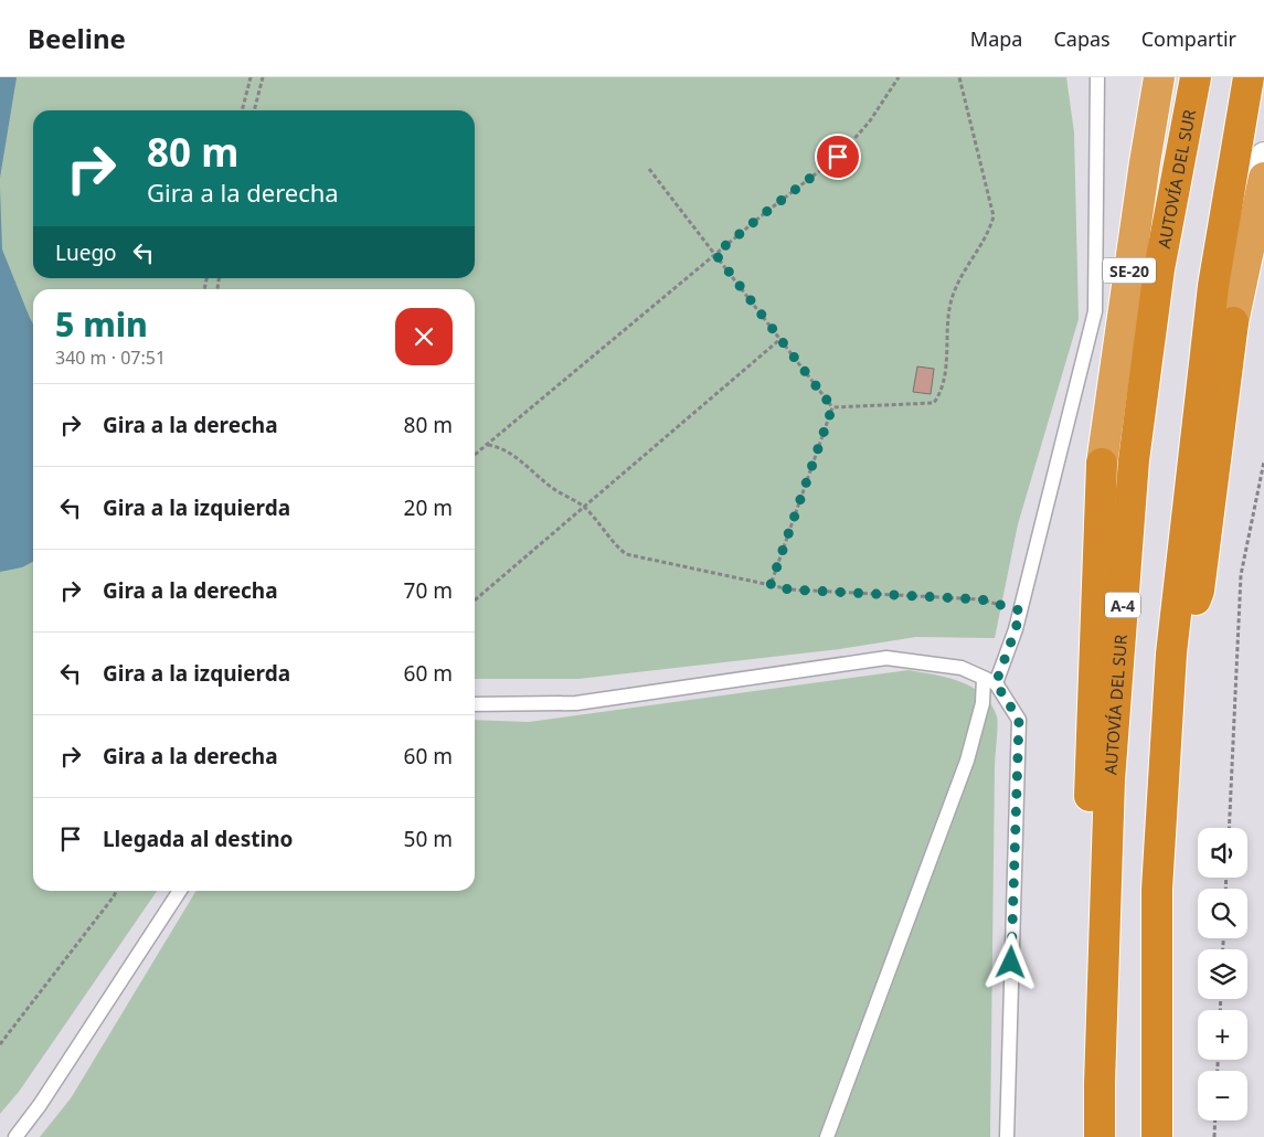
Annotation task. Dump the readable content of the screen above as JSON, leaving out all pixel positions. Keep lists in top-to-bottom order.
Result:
{
  "streets": {
    "highway": ["AUTOVÍA DEL SUR", "SE-20", "A-4"]
  },
  "crossings": [
    ["AUTOVÍA DEL SUR", "SE-20"]
  ],
  "page": {
    "header": "Beeline",
    "nav": ["Mapa", "Capas", "Compartir"],
    "turn": ["80 m", "Gira a la derecha"],
    "then": "Luego",
    "heading": ["5 min", "340 m · 07:51"],
    "list": [
      {
        "name": "Gira a la derecha",
        "value": "80 m"
      },
      {
        "name": "Gira a la izquierda",
        "value": "20 m"
      },
      {
        "name": "Gira a la derecha",
        "value": "70 m"
      },
      {
        "name": "Gira a la izquierda",
        "value": "60 m"
      },
      {
        "name": "Gira a la derecha",
        "value": "60 m"
      },
      {
        "name": "Llegada al destino",
        "value": "50 m"
      }
    ],
    "map_buttons": ["+", "−"]
  }
}
